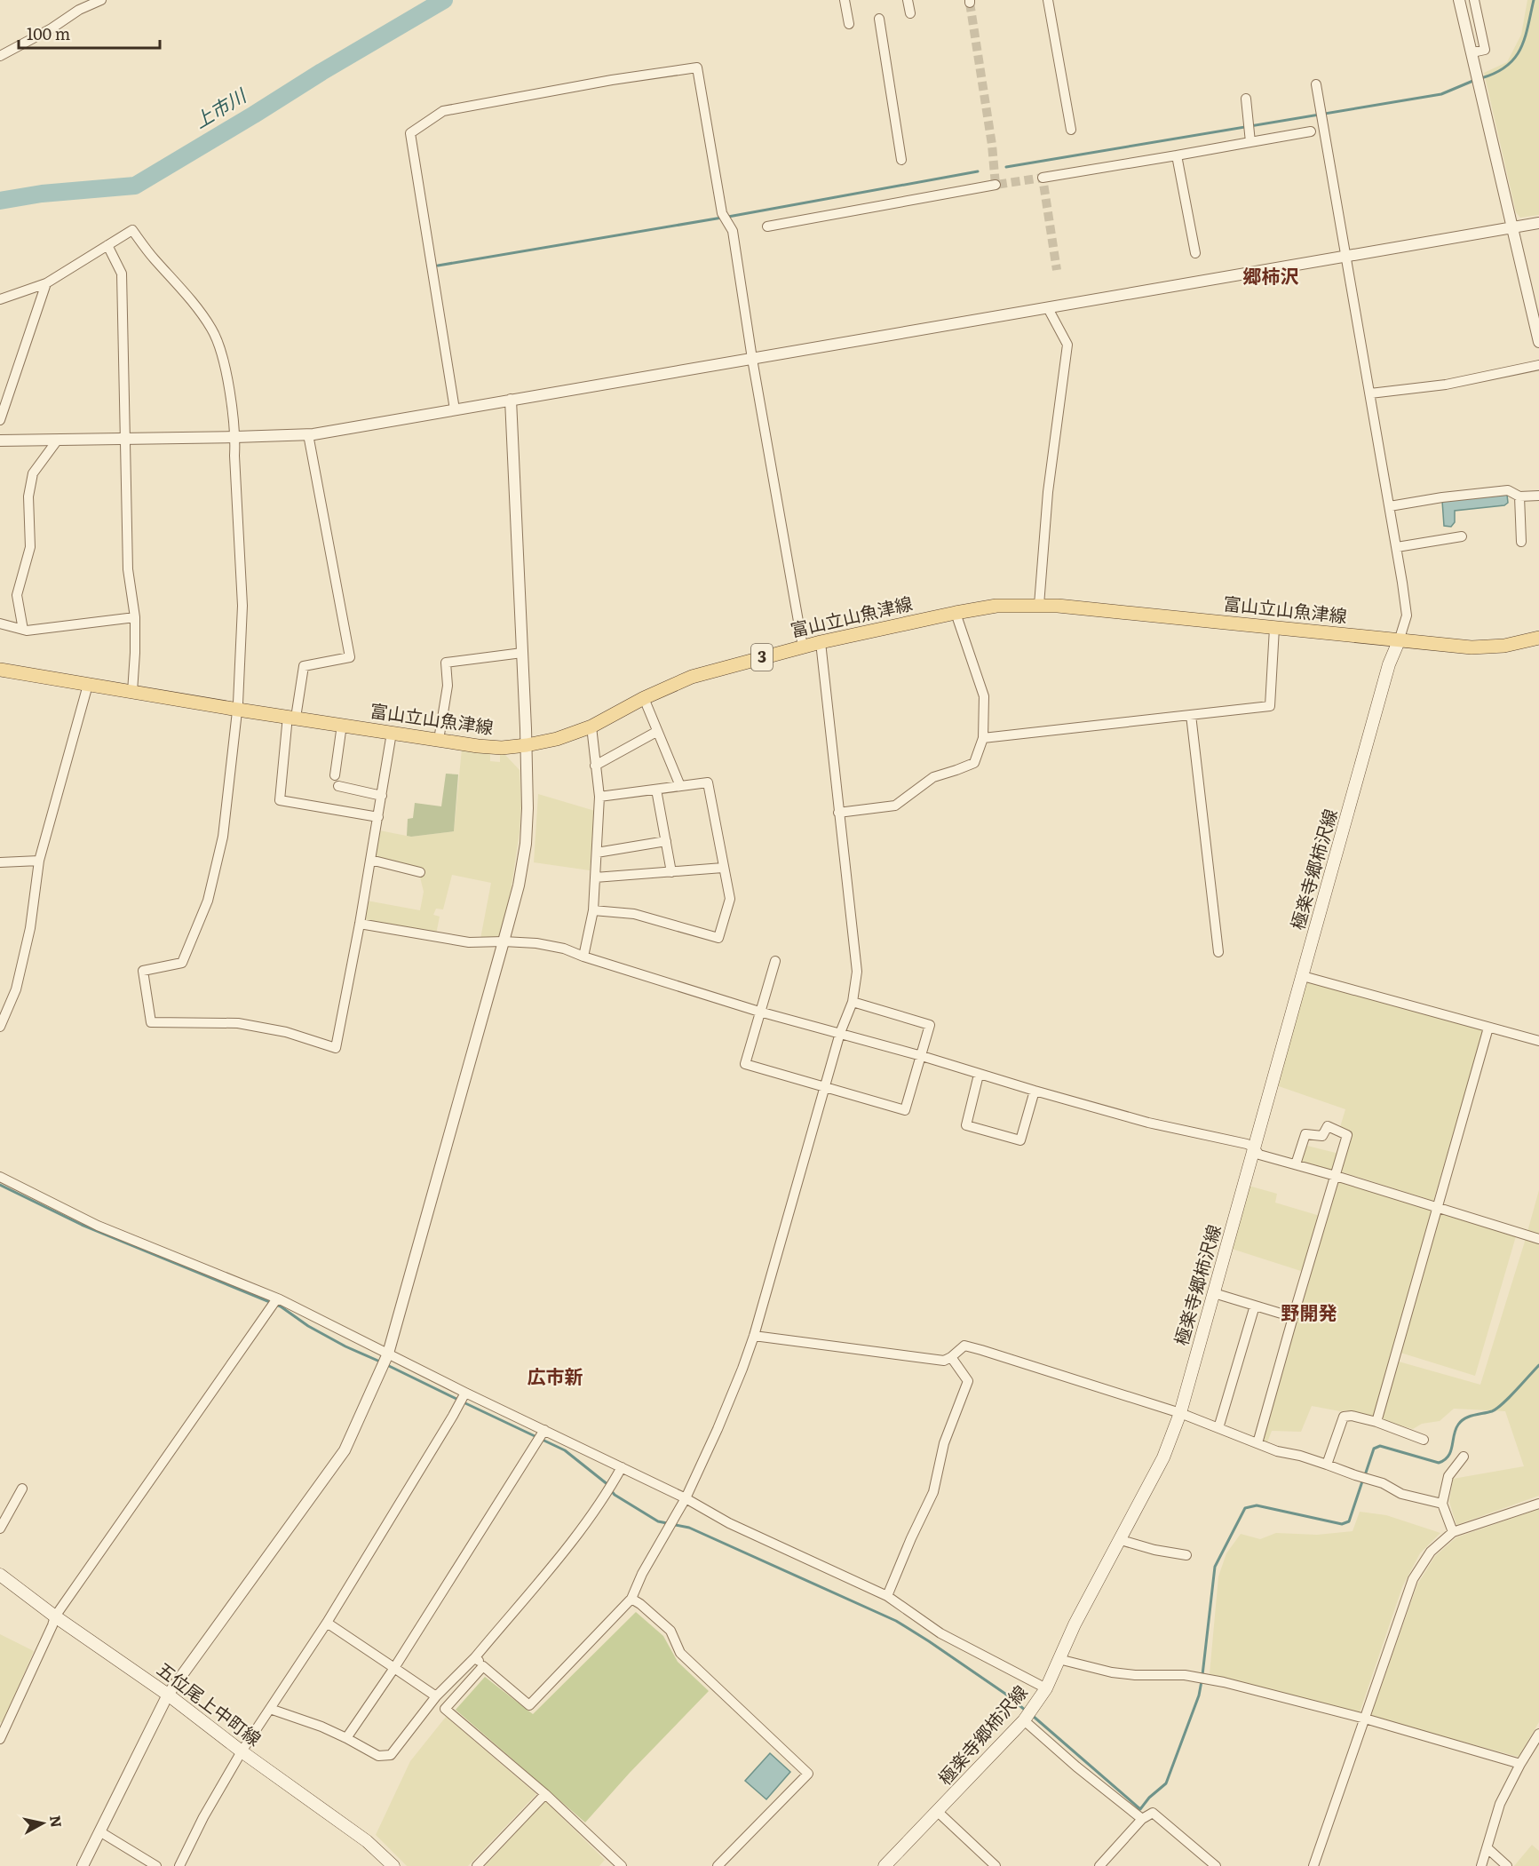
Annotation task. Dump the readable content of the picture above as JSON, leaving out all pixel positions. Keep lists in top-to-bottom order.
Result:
{
  "streets": {
    "main road": [
      "富山立山魚津線",
      "3",
      "極楽寺郷柿沢線",
      "五位尾上中町線"
    ]
  },
  "crossings": [
    ["富山立山魚津線", "極楽寺郷柿沢線"]
  ],
  "districts": ["郷柿沢", "野開発", "広市新"],
  "water": ["上市川"],
  "scale_bar": "100 m",
  "north": "right"
}
